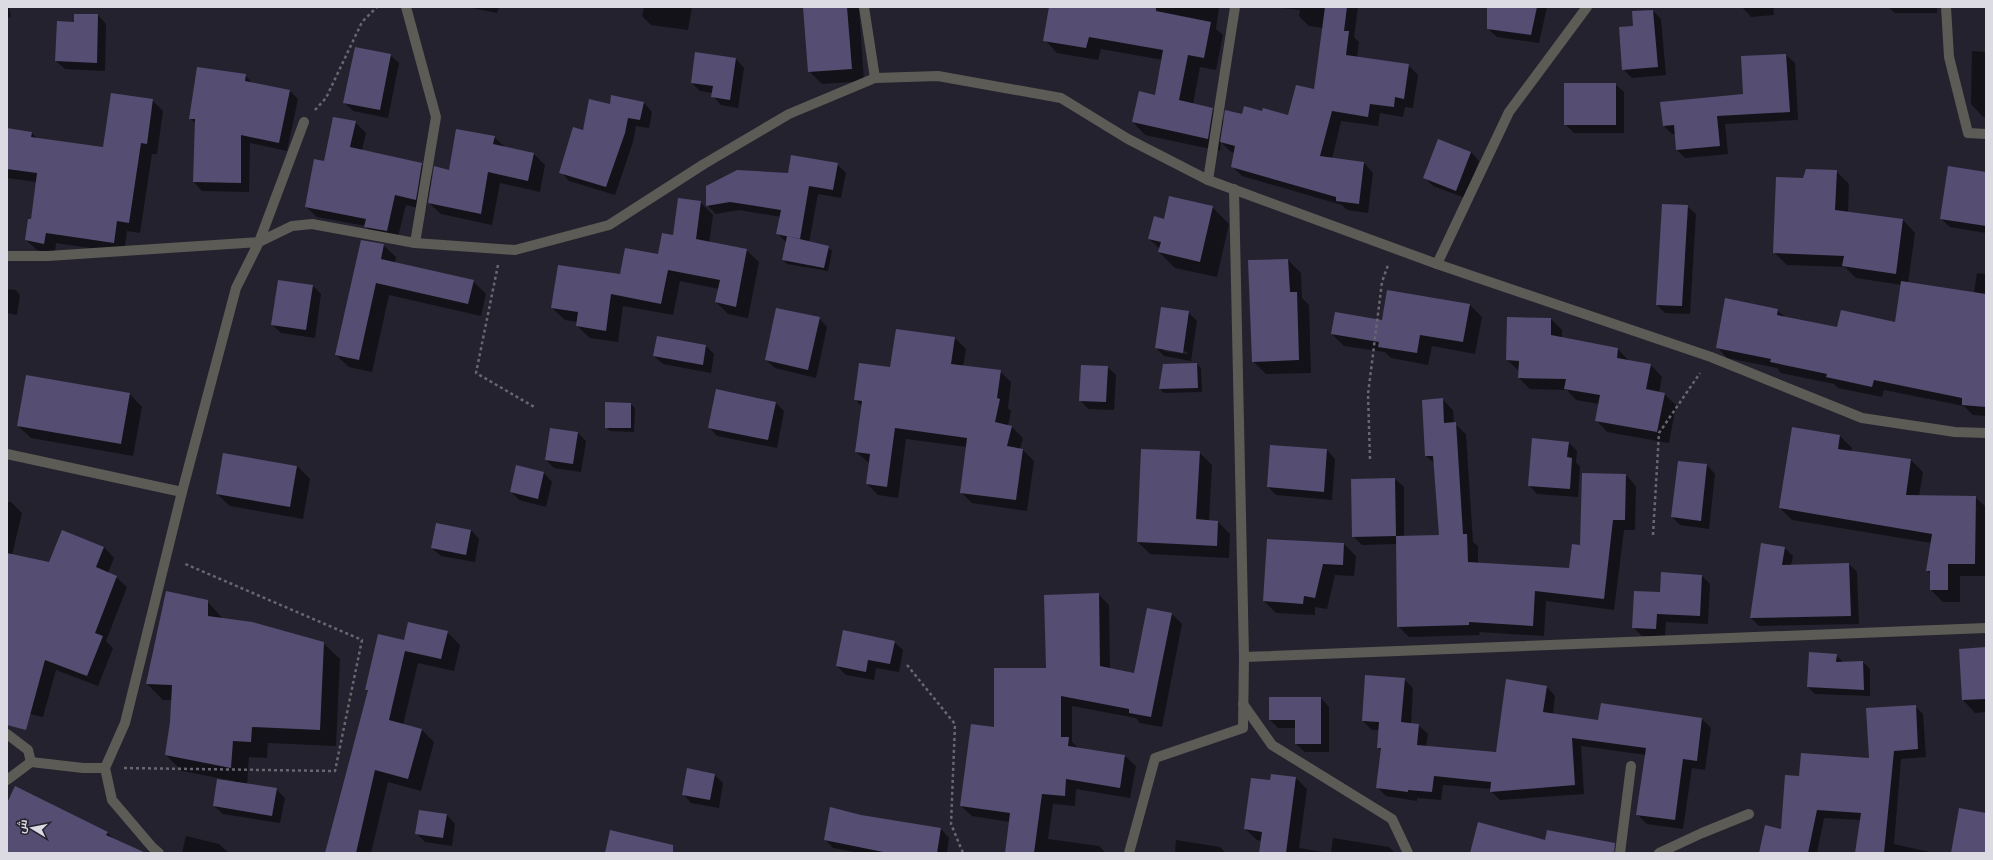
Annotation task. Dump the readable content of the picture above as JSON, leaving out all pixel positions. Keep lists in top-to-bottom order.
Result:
{
  "north": "left"
}
